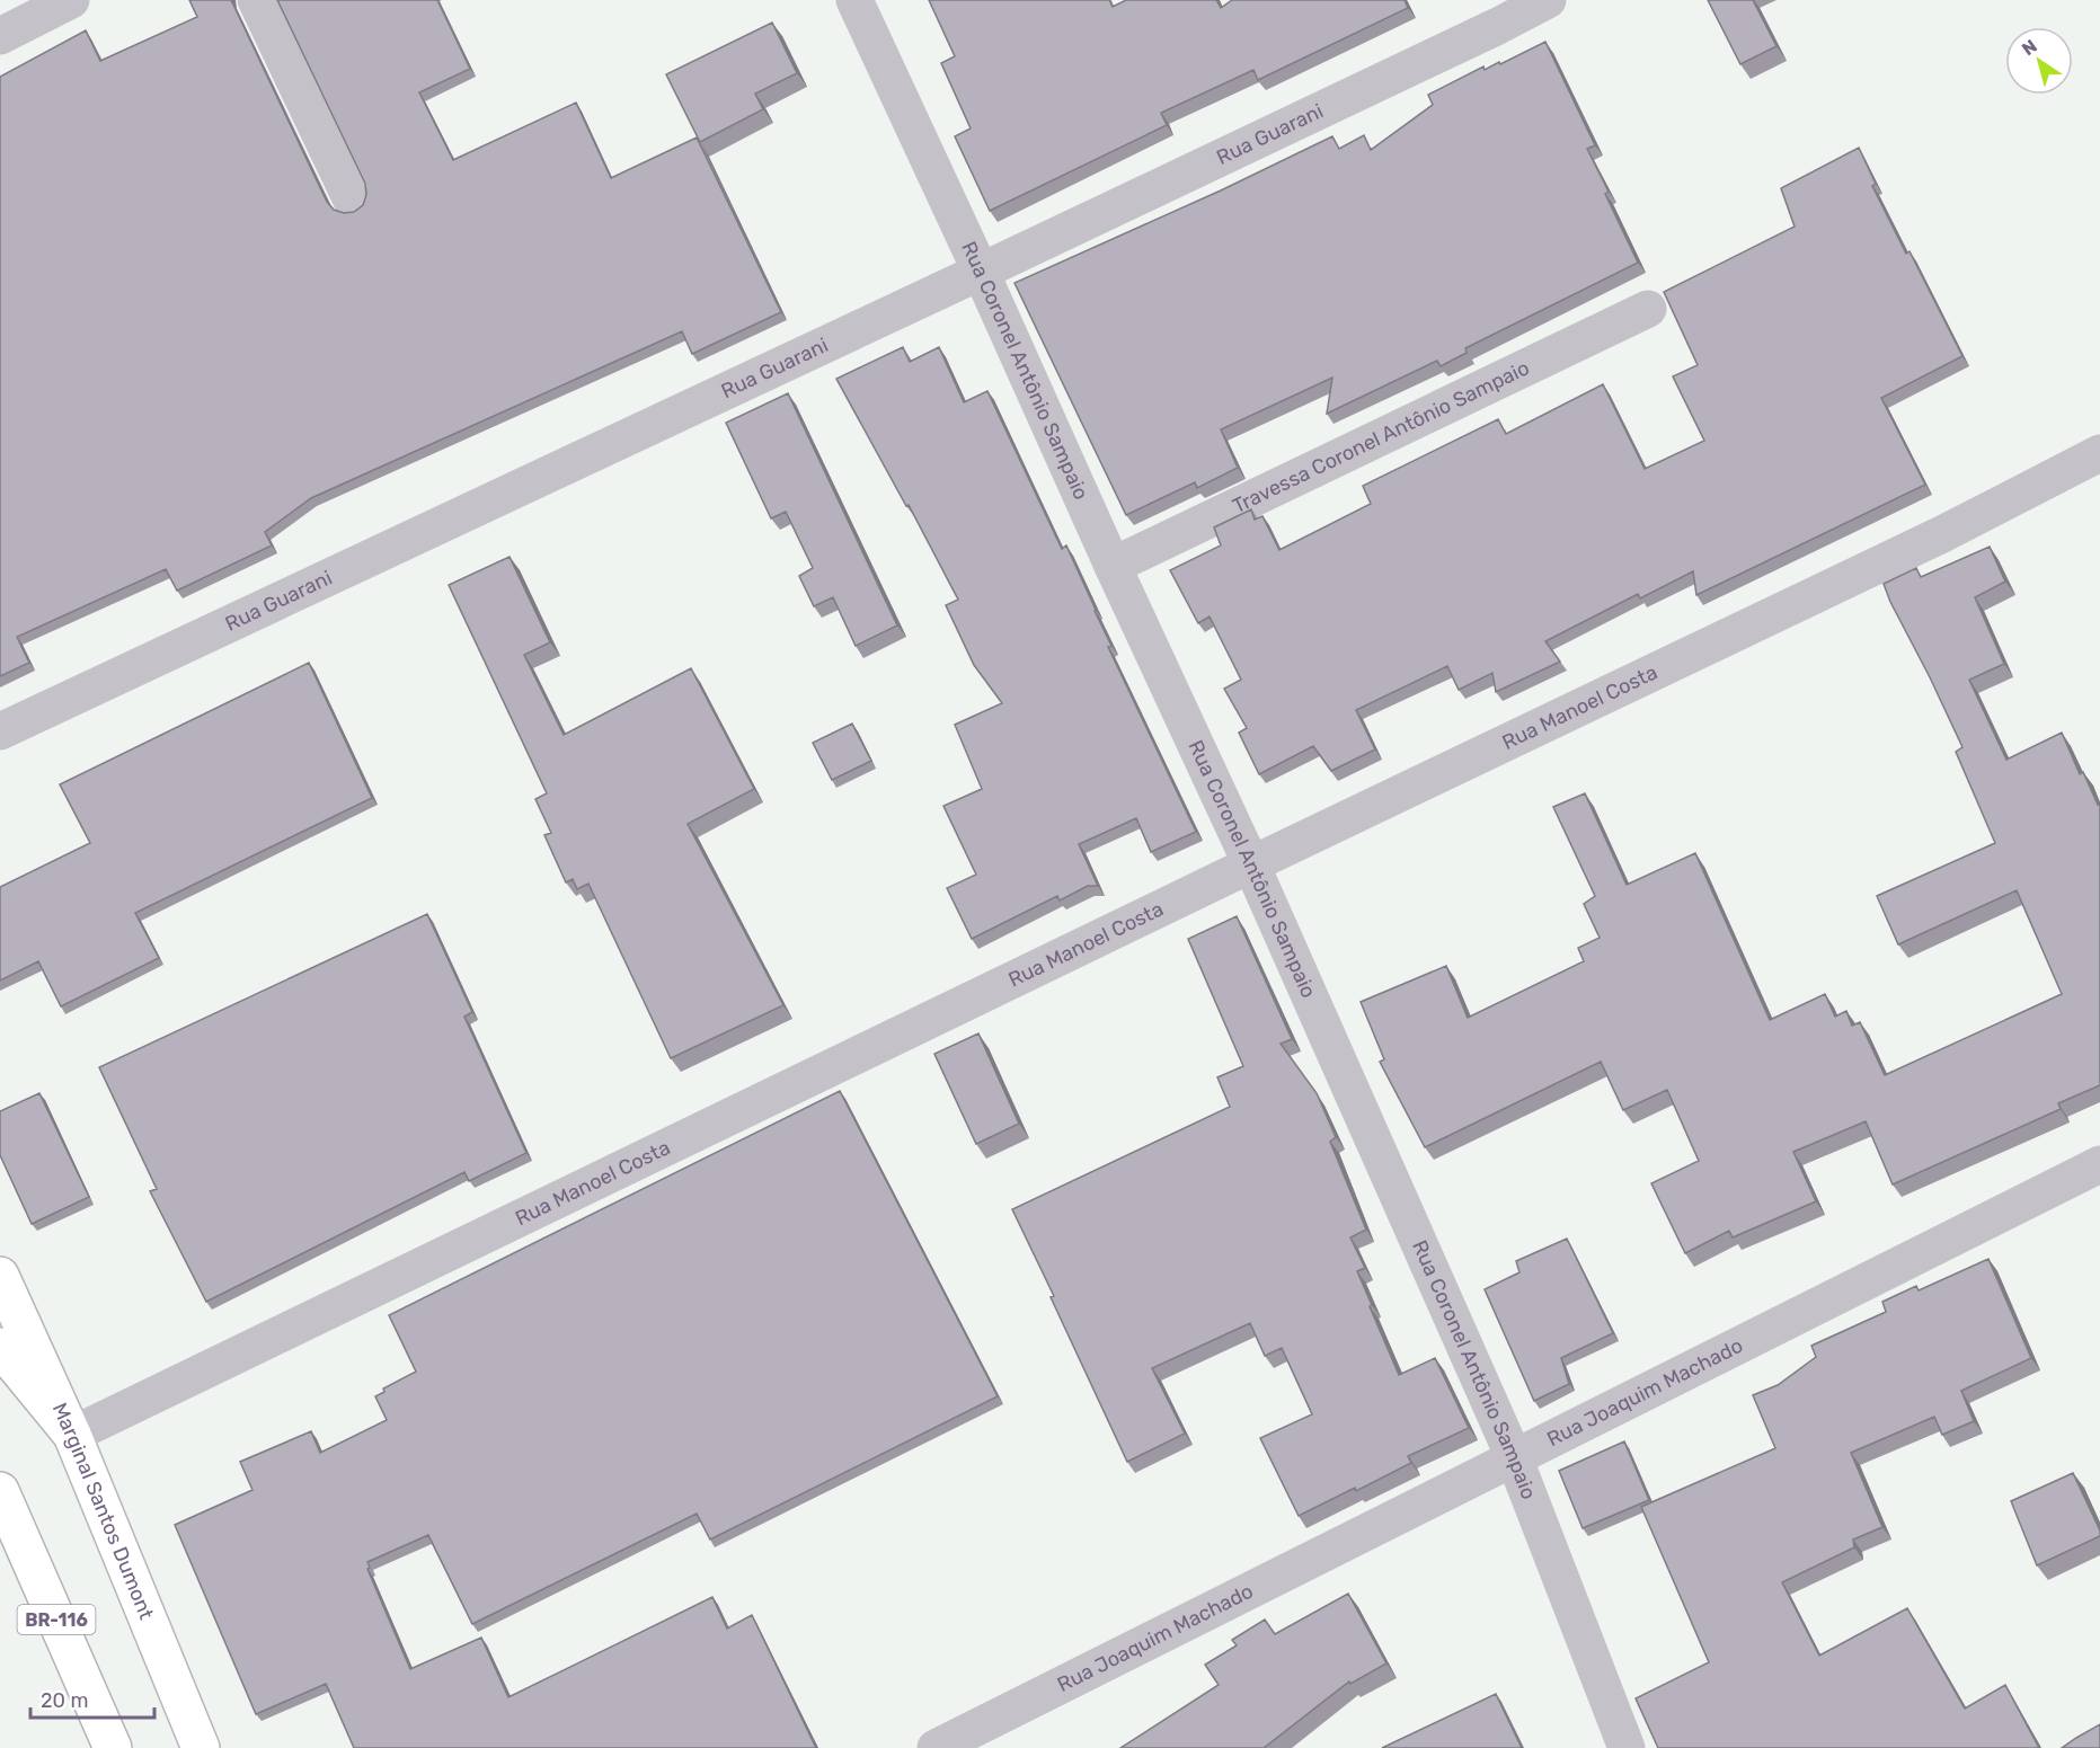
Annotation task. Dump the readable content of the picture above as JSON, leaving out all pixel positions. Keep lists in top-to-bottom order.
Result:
{
  "streets": {
    "main road": ["Marginal Santos Dumont", "BR-116"],
    "street": [
      "Rua Guarani",
      "Rua Coronel Antônio Sampaio",
      "Travessa Coronel Antônio Sampaio",
      "Rua Manoel Costa",
      "Rua Joaquim Machado"
    ]
  },
  "crossings": [
    ["Rua Guarani", "Rua Coronel Antônio Sampaio"],
    ["Rua Coronel Antônio Sampaio", "Travessa Coronel Antônio Sampaio"],
    ["Rua Coronel Antônio Sampaio", "Rua Manoel Costa"],
    ["Rua Coronel Antônio Sampaio", "Rua Joaquim Machado"],
    ["Rua Manoel Costa", "Marginal Santos Dumont"]
  ],
  "scale_bar": "20 m",
  "north": "top left"
}
